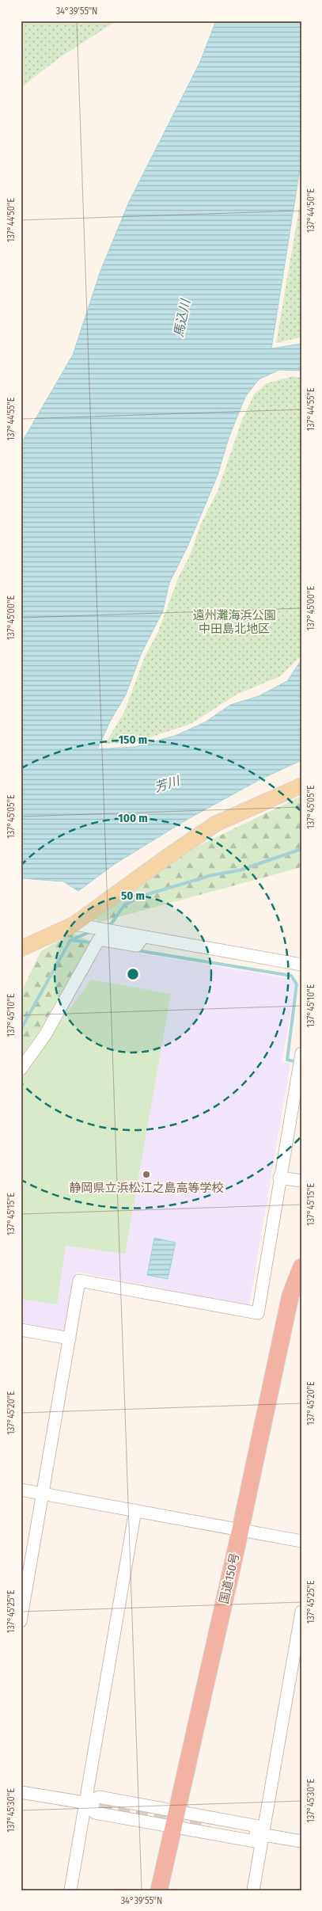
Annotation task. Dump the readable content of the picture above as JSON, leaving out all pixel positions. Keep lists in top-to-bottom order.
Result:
{
  "streets": {
    "highway": ["国道150号"]
  },
  "water": ["馬込川", "芳川"],
  "parks": ["遠州灘海浜公園 中田島北地区"],
  "places": ["静岡県立浜松江之島高等学校"],
  "coordinates": [
    "34°39'55\"N",
    "137°44'50\"E",
    "137°44'55\"E",
    "137°45'00\"E",
    "137°45'05\"E",
    "137°45'10\"E",
    "137°45'15\"E",
    "137°45'20\"E",
    "137°45'25\"E",
    "137°45'30\"E"
  ],
  "rings": ["150 m", "100 m", "50 m"]
}
